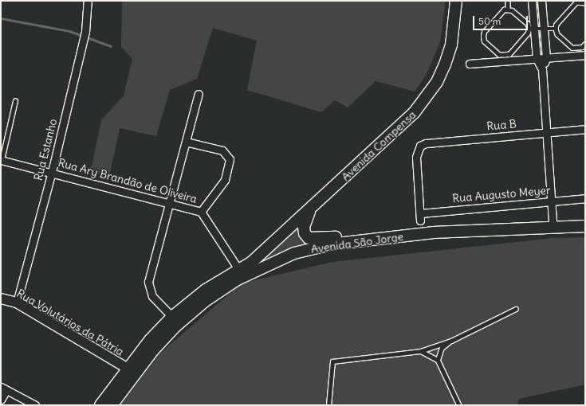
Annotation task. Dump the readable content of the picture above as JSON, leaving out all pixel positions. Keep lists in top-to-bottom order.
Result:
{
  "streets": {
    "main road": ["Avenida Compensa", "Avenida São Jorge"],
    "street": [
      "Rua B",
      "Rua Estanho",
      "Rua Ary Brandão de Oliveira",
      "Rua Augusto Meyer",
      "Rua Volutários da Pátria"
    ]
  },
  "crossings": [
    ["Rua B", "Rua Augusto Meyer"],
    ["Avenida Compensa", "Rua Ary Brandão de Oliveira"],
    ["Rua Estanho", "Rua Ary Brandão de Oliveira"],
    ["Rua Estanho", "Rua Volutários da Pátria"]
  ],
  "scale_bar": "50 m"
}
